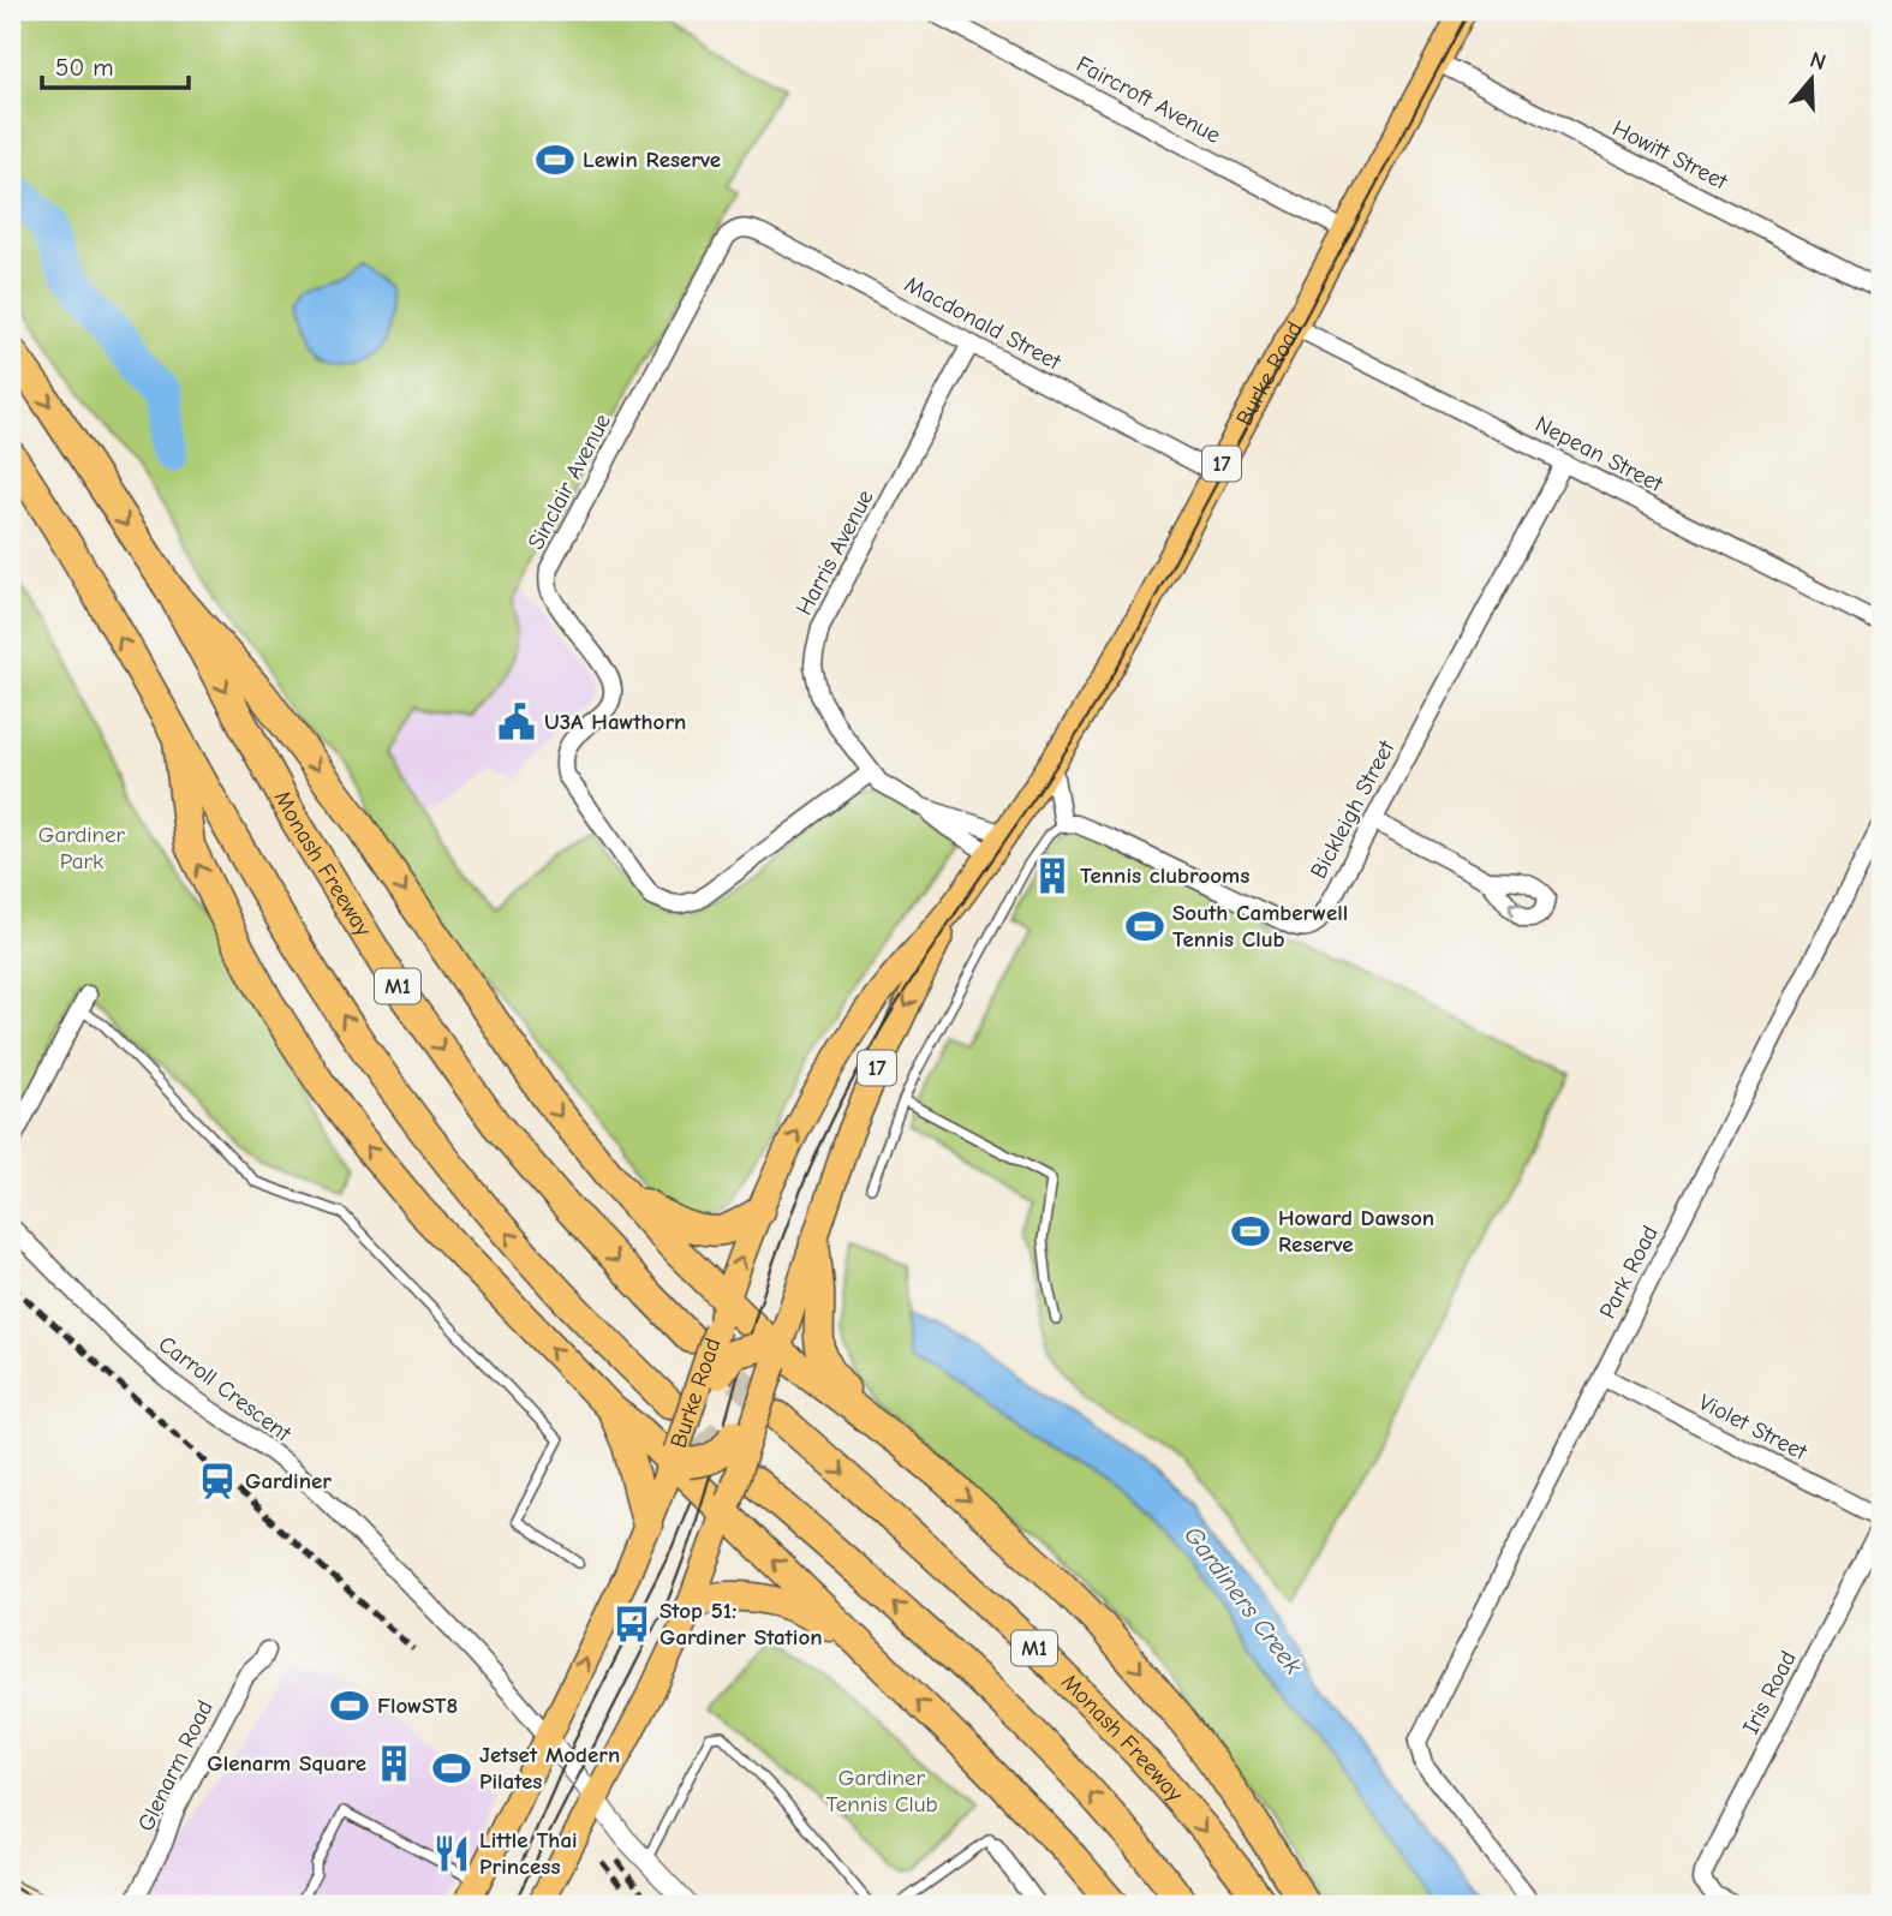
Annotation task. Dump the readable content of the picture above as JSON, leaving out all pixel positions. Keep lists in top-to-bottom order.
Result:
{
  "streets": {
    "highway": ["Monash Freeway", "M1"],
    "main road": ["Burke Road", "17"],
    "street": [
      "Faircroft Avenue",
      "Howitt Street",
      "Macdonald Street",
      "Nepean Street",
      "Sinclair Avenue",
      "Harris Avenue",
      "Bickleigh Street",
      "Park Road",
      "Carroll Crescent",
      "Violet Street",
      "Iris Road",
      "Glenarm Road"
    ]
  },
  "crossings": [
    ["Faircroft Avenue", "Burke Road"],
    ["Howitt Street", "Burke Road"],
    ["Macdonald Street", "Burke Road"],
    ["Macdonald Street", "Sinclair Avenue"],
    ["Macdonald Street", "Harris Avenue"],
    ["Burke Road", "Nepean Street"],
    ["Burke Road", "Harris Avenue"],
    ["Burke Road", "Monash Freeway"],
    ["Burke Road", "M1"],
    ["Burke Road", "Carroll Crescent"],
    ["Nepean Street", "Bickleigh Street"],
    ["Sinclair Avenue", "Harris Avenue"],
    ["Park Road", "Violet Street"]
  ],
  "water": ["Gardiners Creek"],
  "parks": ["Gardiner Park", "Gardiner Tennis Club"],
  "places": {
    "sports": [
      "Lewin Reserve",
      "South Camberwell Tennis Club",
      "Howard Dawson Reserve",
      "FlowST8",
      "Jetset Modern Pilates"
    ],
    "public building": ["U3A Hawthorn"],
    "building": ["Tennis clubrooms", "Glenarm Square"],
    "station": ["Gardiner"],
    "bus stop": ["Stop 51: Gardiner Station"],
    "restaurant": ["Little Thai Princess"]
  },
  "scale_bar": "50 m",
  "north": "top"
}
